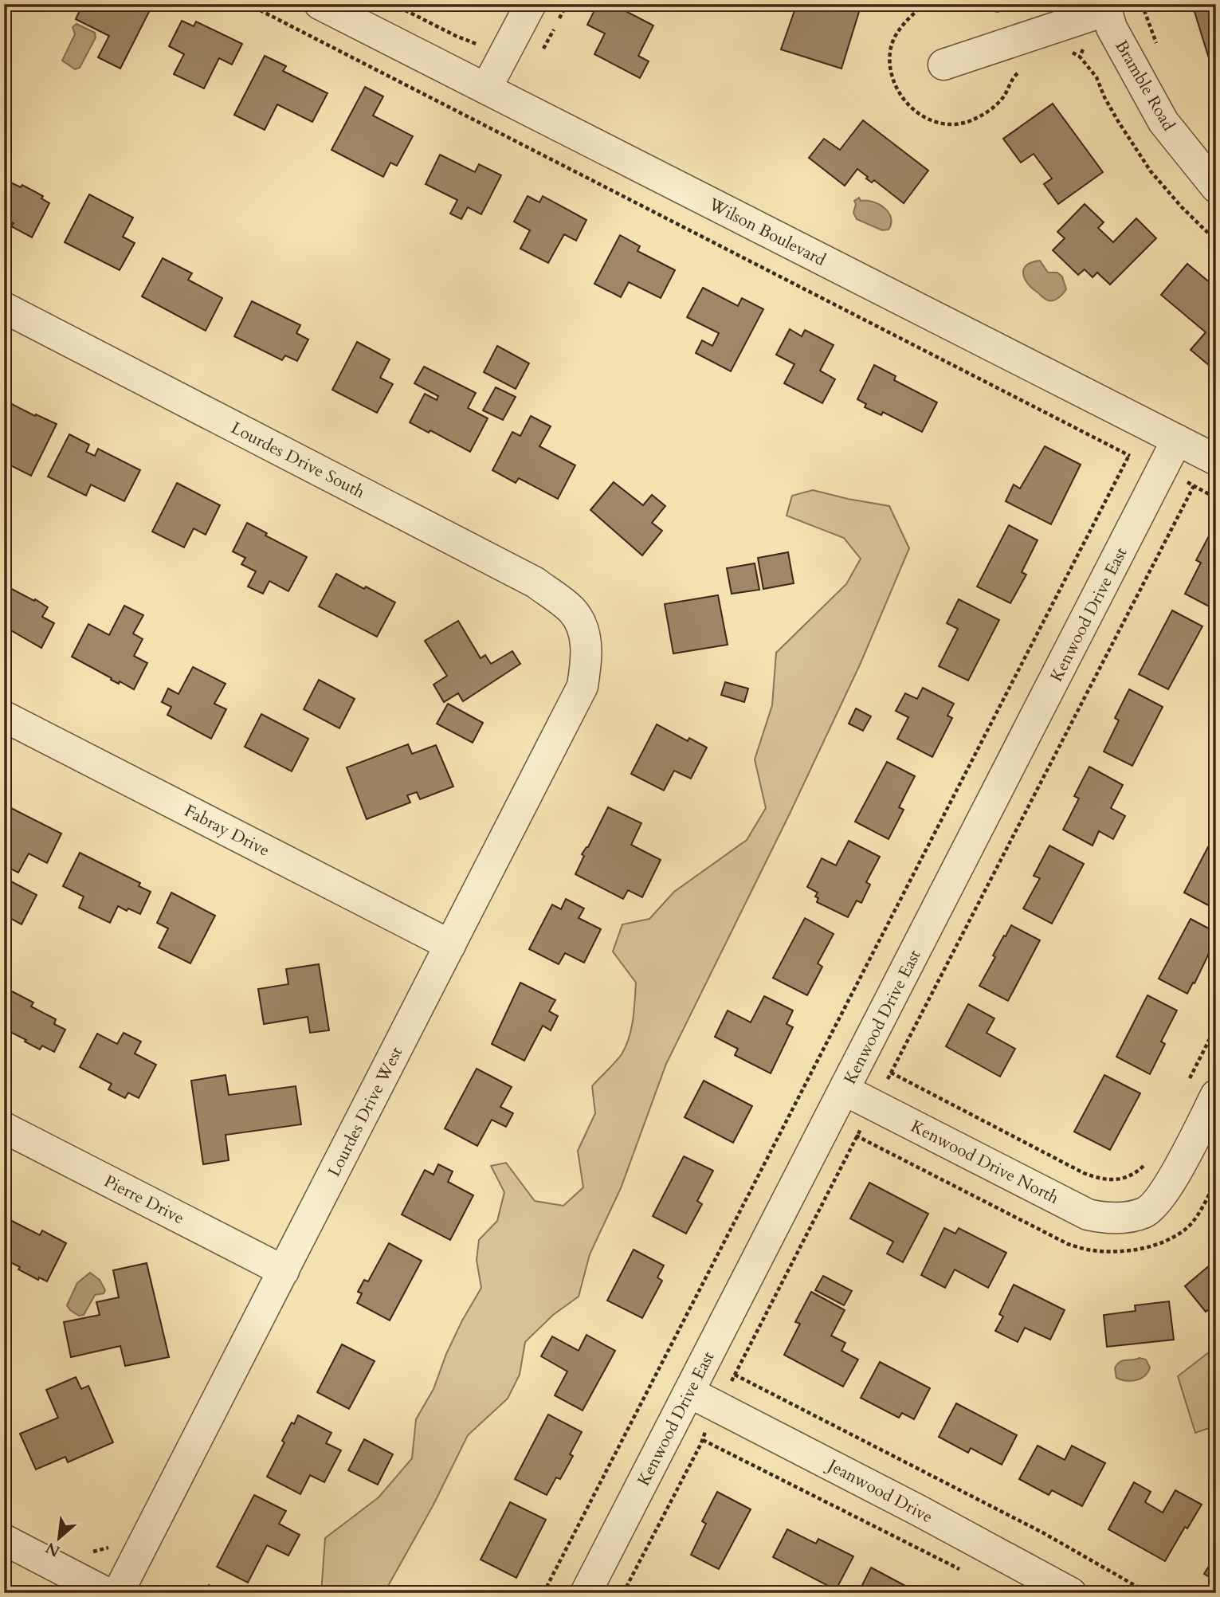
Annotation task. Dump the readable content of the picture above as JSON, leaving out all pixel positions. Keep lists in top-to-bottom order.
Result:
{
  "streets": {
    "street": [
      "Bramble Road",
      "Wilson Boulevard",
      "Lourdes Drive South",
      "Kenwood Drive East",
      "Fabray Drive",
      "Lourdes Drive West",
      "Kenwood Drive North",
      "Pierre Drive",
      "Jeanwood Drive"
    ]
  },
  "crossings": [
    ["Wilson Boulevard", "Kenwood Drive East"],
    ["Lourdes Drive South", "Lourdes Drive West"],
    ["Kenwood Drive East", "Kenwood Drive North"],
    ["Kenwood Drive East", "Jeanwood Drive"],
    ["Fabray Drive", "Lourdes Drive West"],
    ["Lourdes Drive West", "Pierre Drive"]
  ],
  "north": "bottom left"
}
